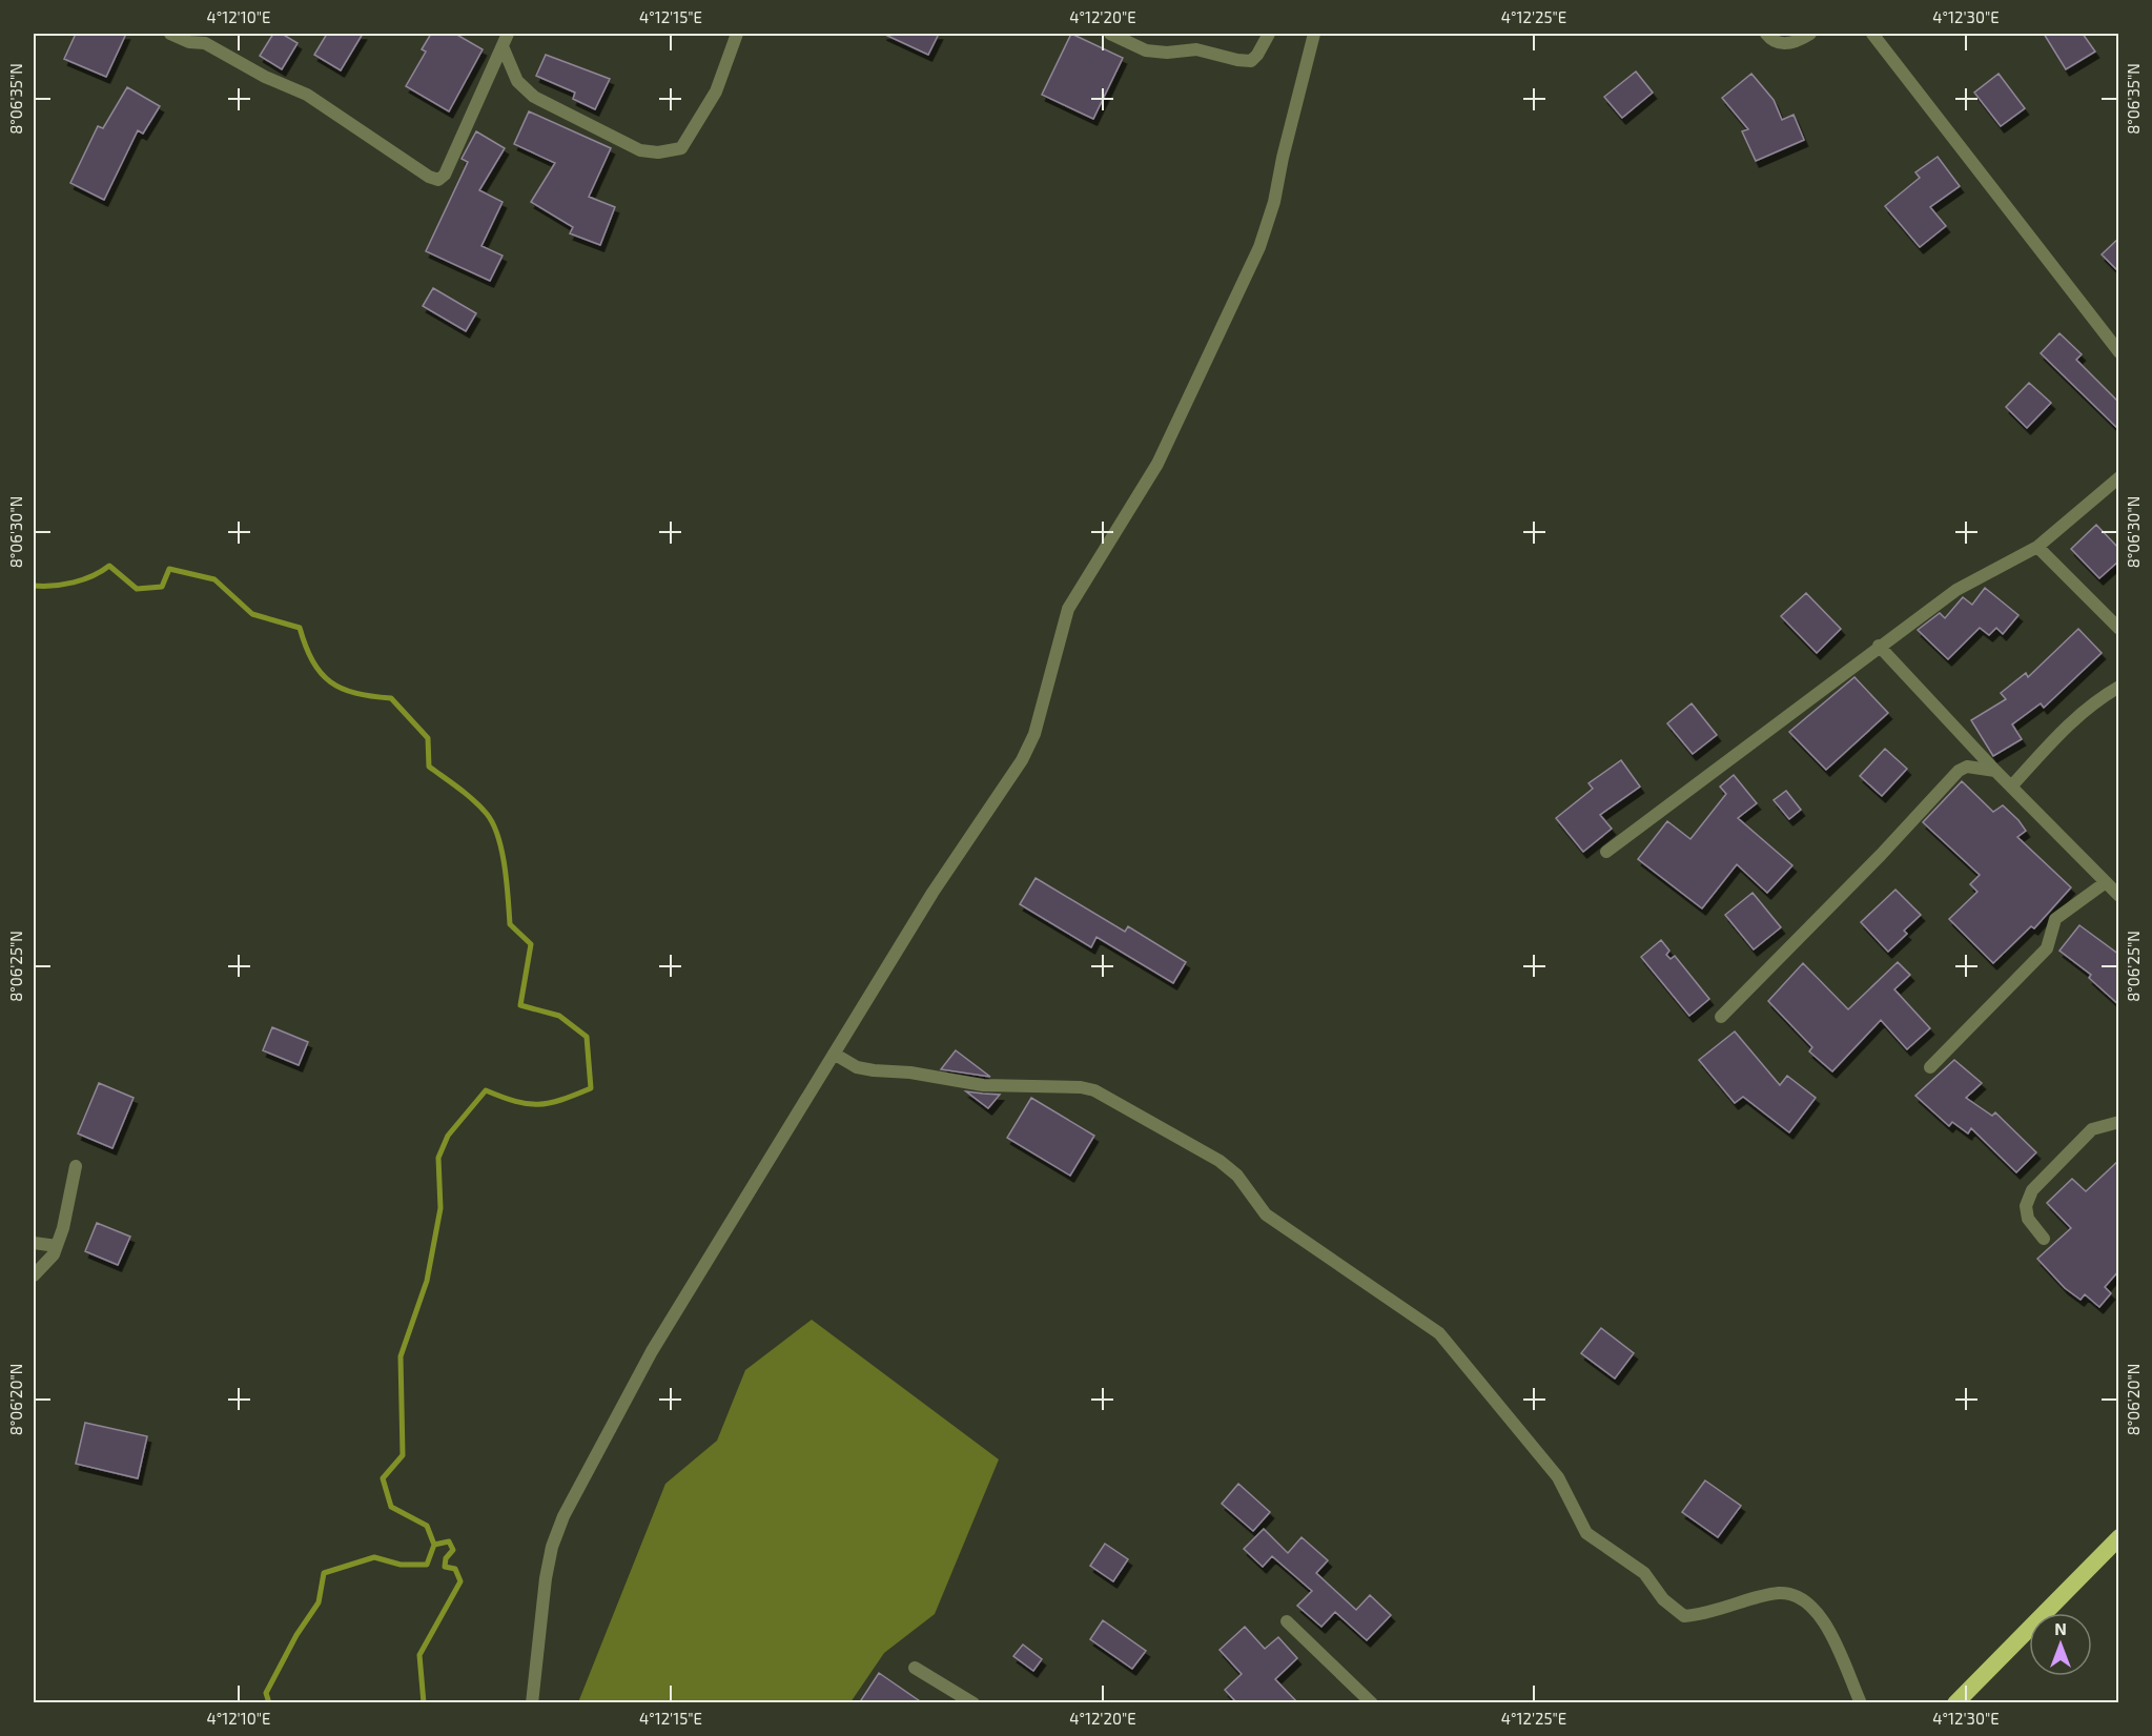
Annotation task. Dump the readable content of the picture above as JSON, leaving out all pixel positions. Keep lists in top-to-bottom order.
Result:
{
  "north": "top",
  "coordinates": [
    "4°12'10\"E",
    "4°12'15\"E",
    "4°12'20\"E",
    "4°12'25\"E",
    "4°12'30\"E",
    "8°06'35\"N",
    "8°06'30\"N",
    "8°06'25\"N",
    "8°06'20\"N"
  ]
}
